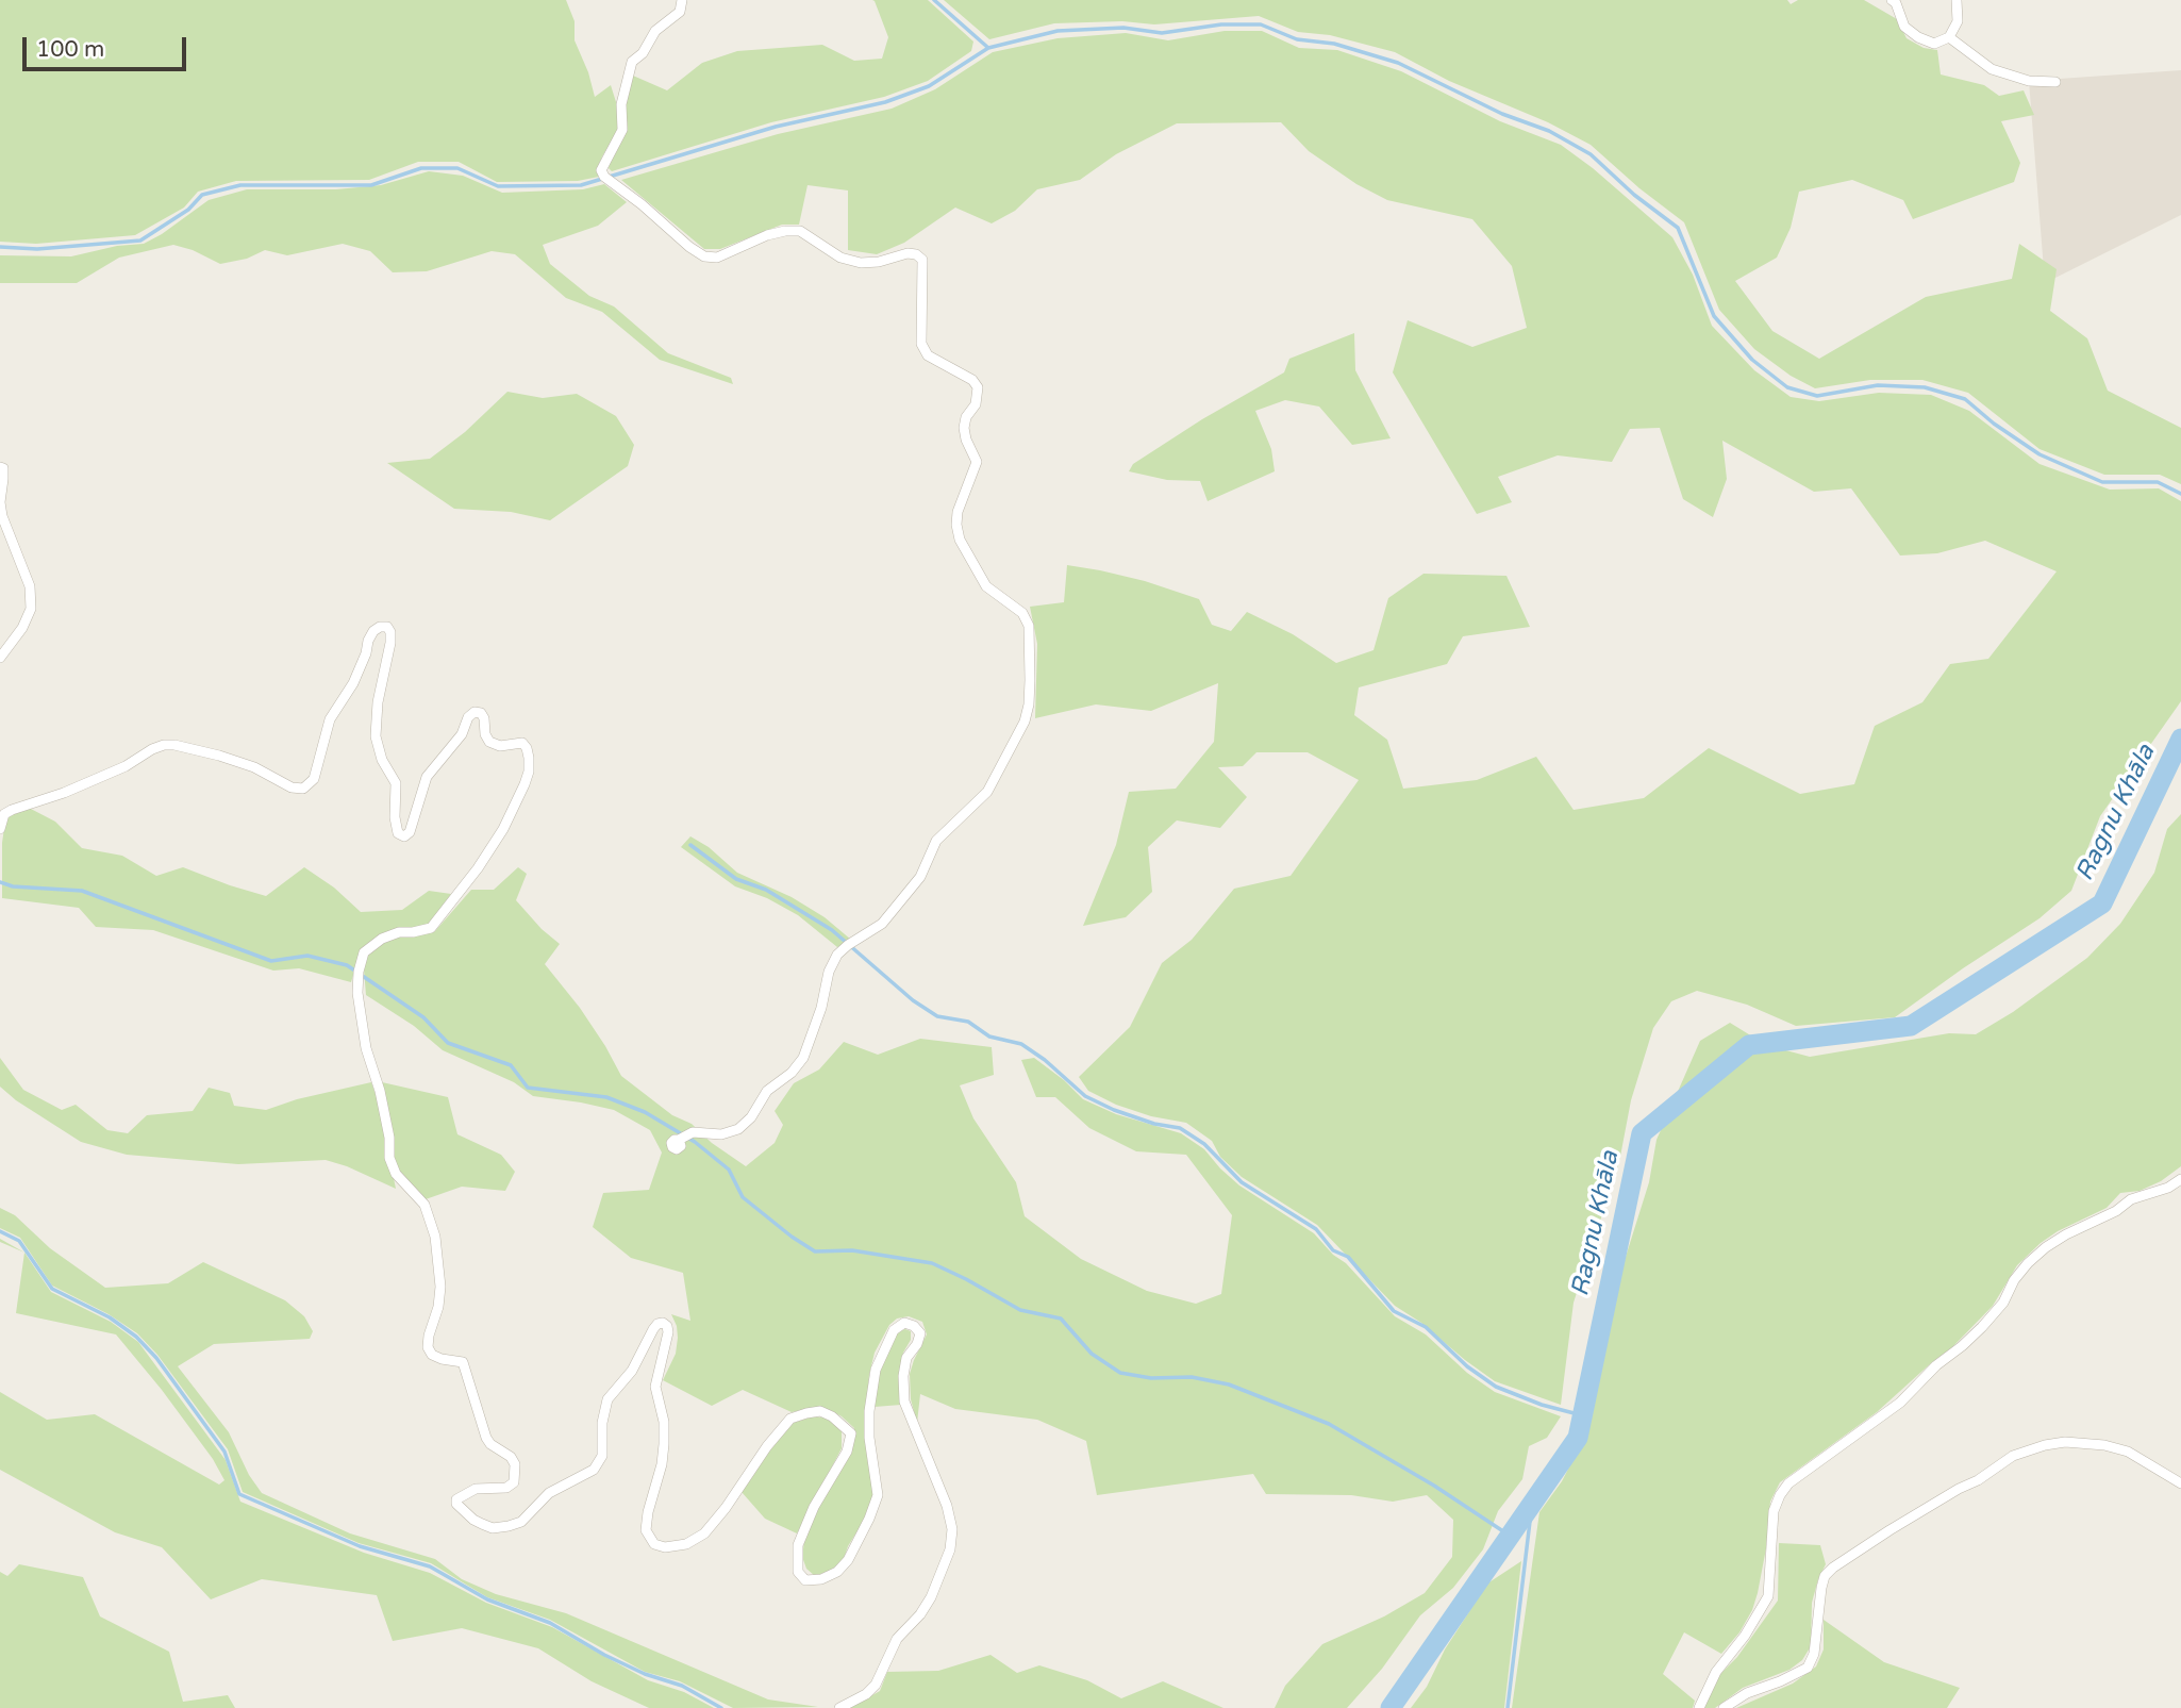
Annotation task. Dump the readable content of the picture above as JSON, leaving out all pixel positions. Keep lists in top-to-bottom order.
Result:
{
  "water": ["Ragnu Khāla"],
  "scale_bar": "100 m"
}
